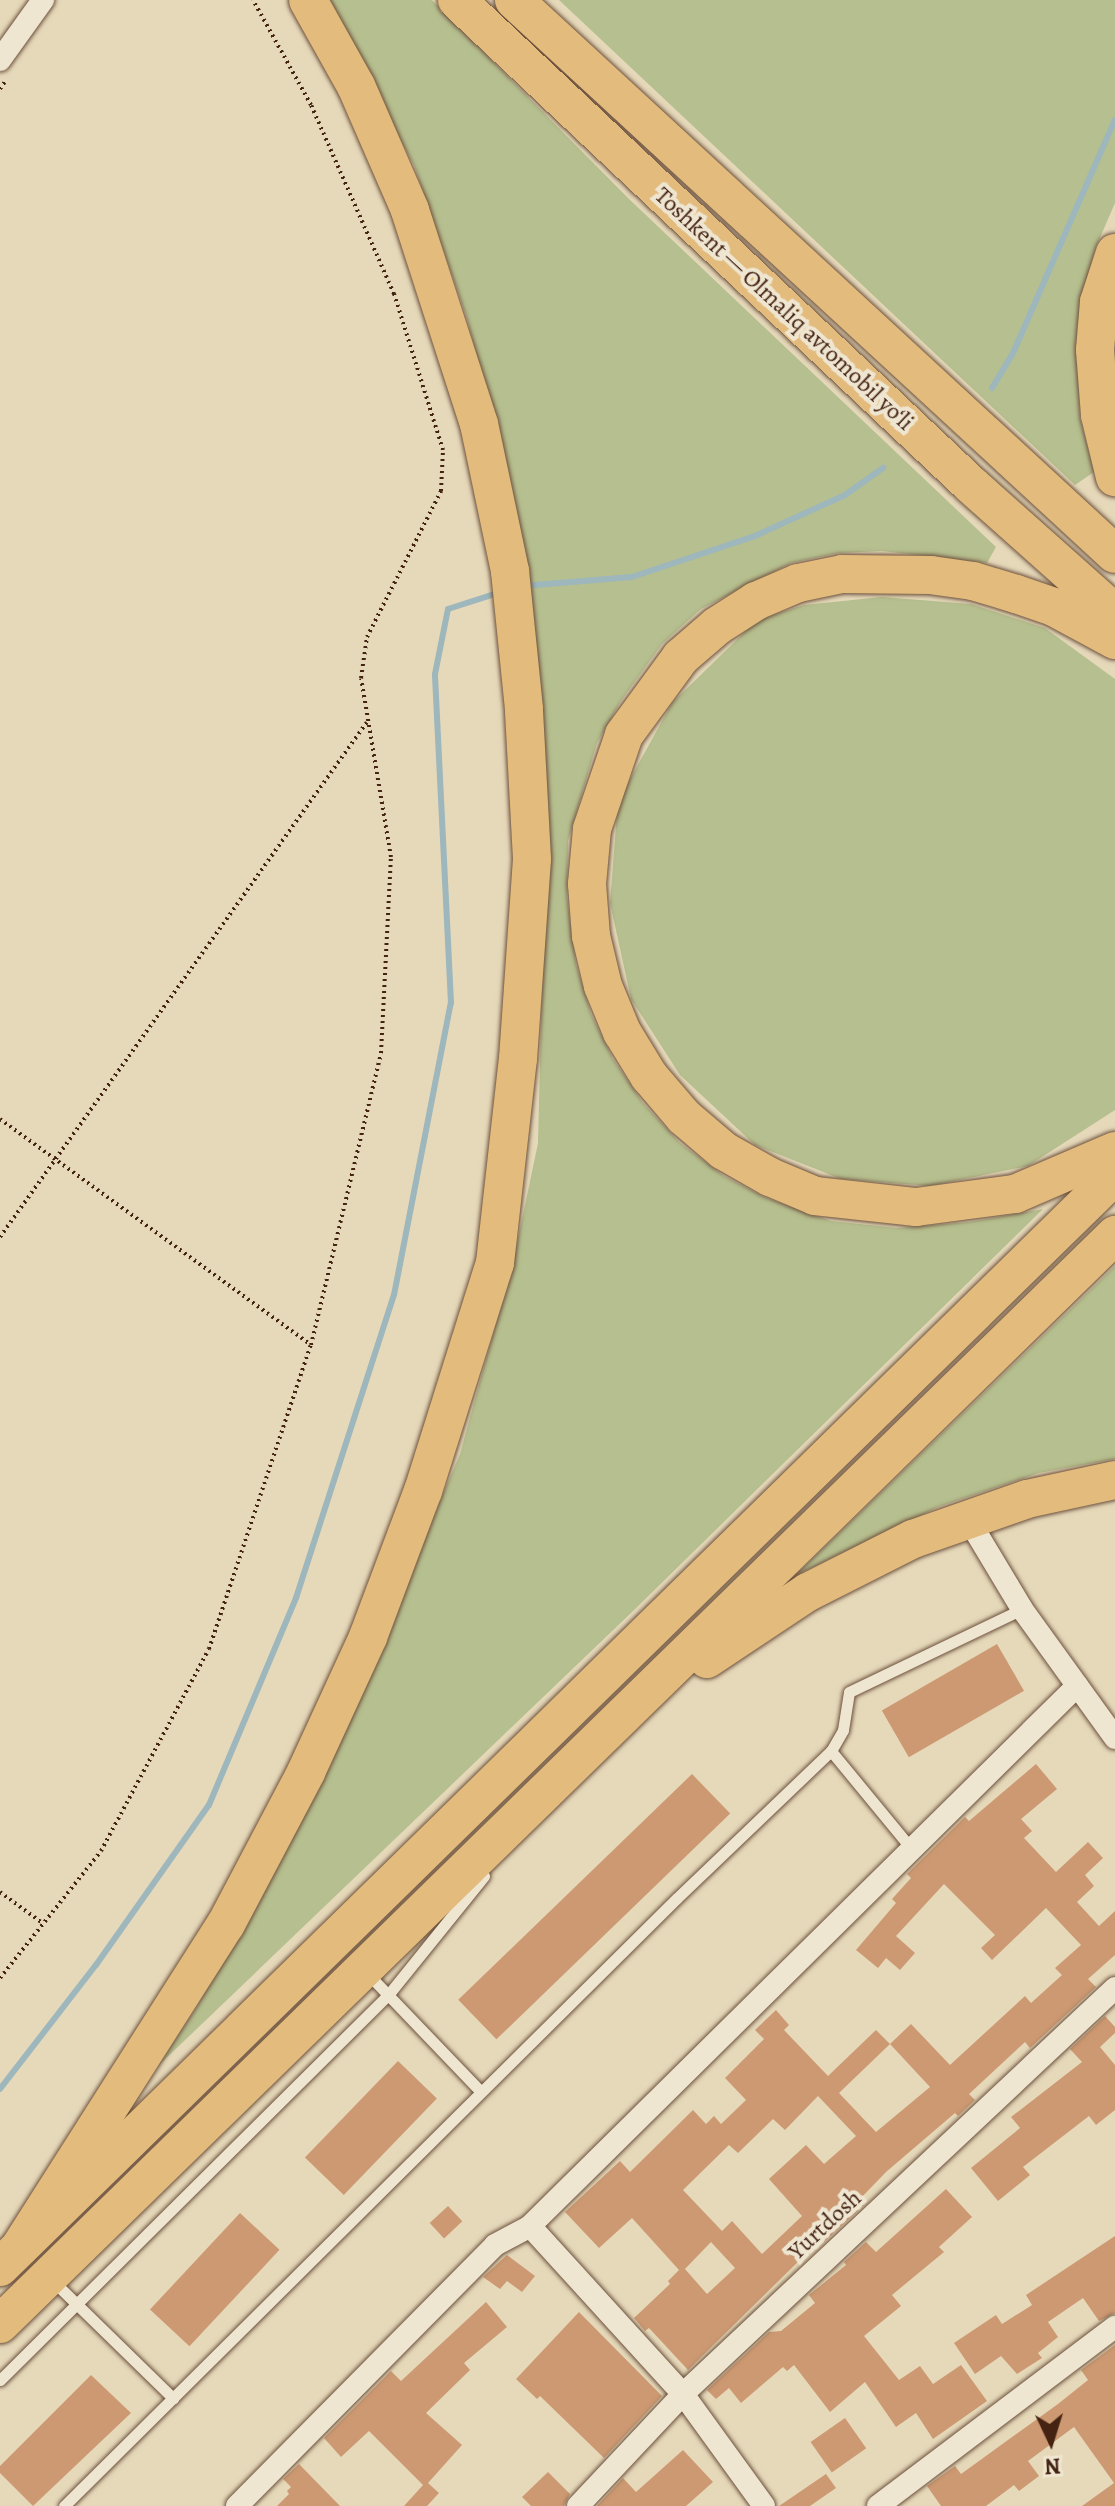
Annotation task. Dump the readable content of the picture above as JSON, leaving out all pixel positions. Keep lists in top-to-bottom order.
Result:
{
  "streets": {
    "highway": ["Toshkent — Olmaliq avtomobil yo‘li"],
    "street": ["Yurtdosh"]
  },
  "north": "bottom"
}
